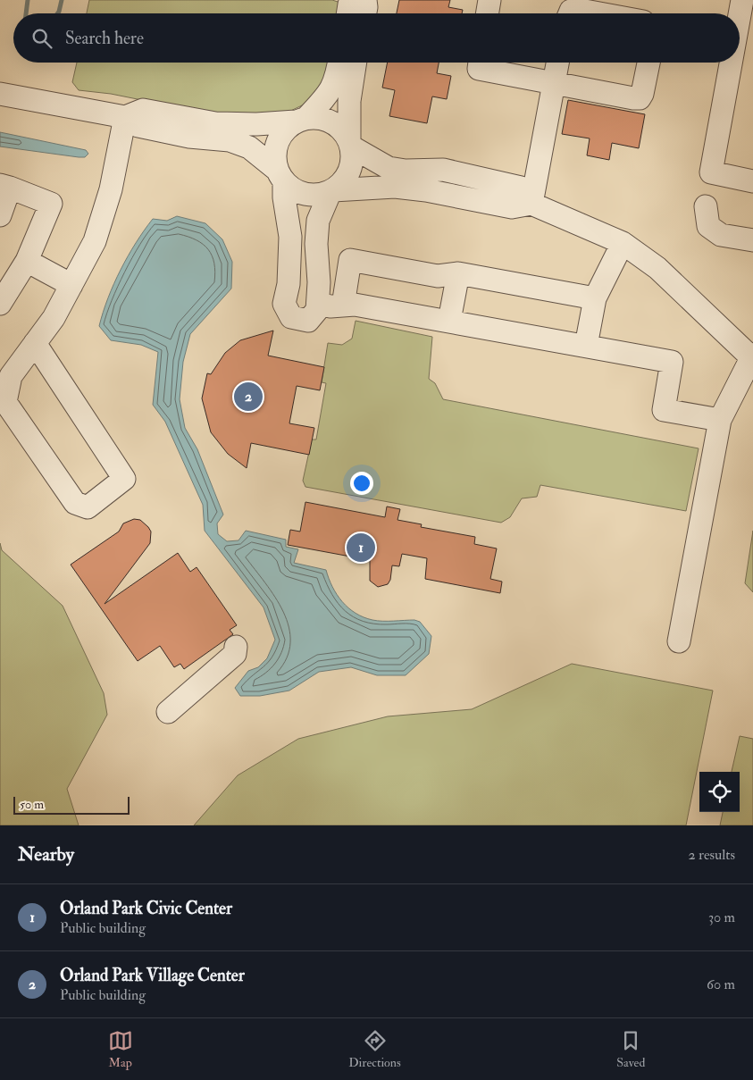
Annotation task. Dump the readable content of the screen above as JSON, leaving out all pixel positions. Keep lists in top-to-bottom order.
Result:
{
  "scale_bar": "50 m",
  "page": {
    "search": "Search here",
    "pins": ["2", "1"],
    "scale": "50 m",
    "heading": ["Nearby", "2 results"],
    "list": [
      {
        "mark": "1",
        "name": "Orland Park Civic Center",
        "note": "Public building",
        "value": "30 m"
      },
      {
        "mark": "2",
        "name": "Orland Park Village Center",
        "note": "Public building",
        "value": "60 m"
      }
    ],
    "nav": ["Map", "Directions", "Saved"]
  }
}
